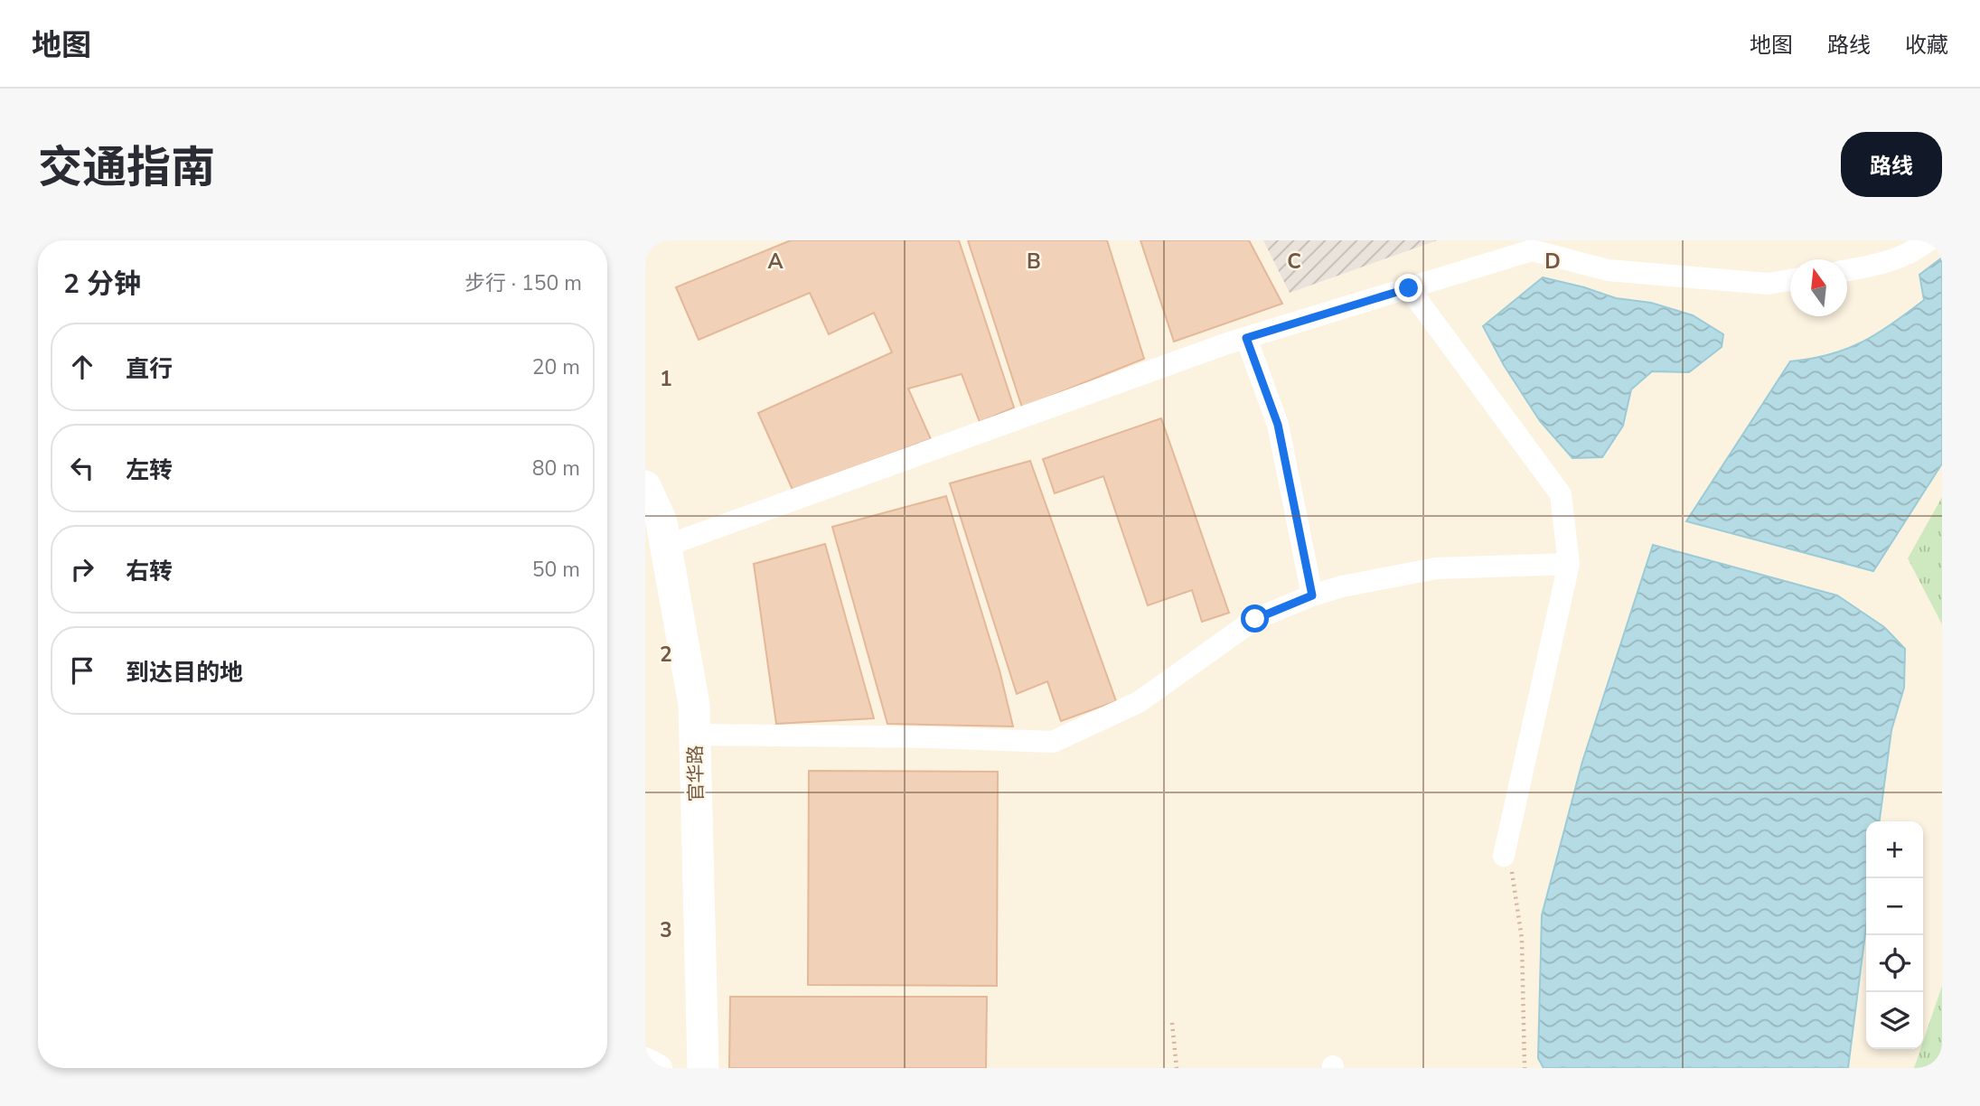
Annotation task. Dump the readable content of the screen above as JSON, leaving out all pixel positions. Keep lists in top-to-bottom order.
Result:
{
  "streets": {
    "main road": ["官华路"]
  },
  "north": "top",
  "page": {
    "header": "地图",
    "nav": ["地图", "路线", "收藏"],
    "title": "交通指南",
    "buttons": "路线",
    "heading": ["2 分钟", "步行 · 150 m"],
    "list": [
      ["直行", "20 m"],
      ["左转", "80 m"],
      ["右转", "50 m"],
      "到达目的地"
    ],
    "map_buttons": ["+", "−"]
  },
  "grid": {
    "columns": [
      "A",
      "B",
      "C",
      "D"
    ],
    "rows": ["1", "2", "3"]
  }
}
